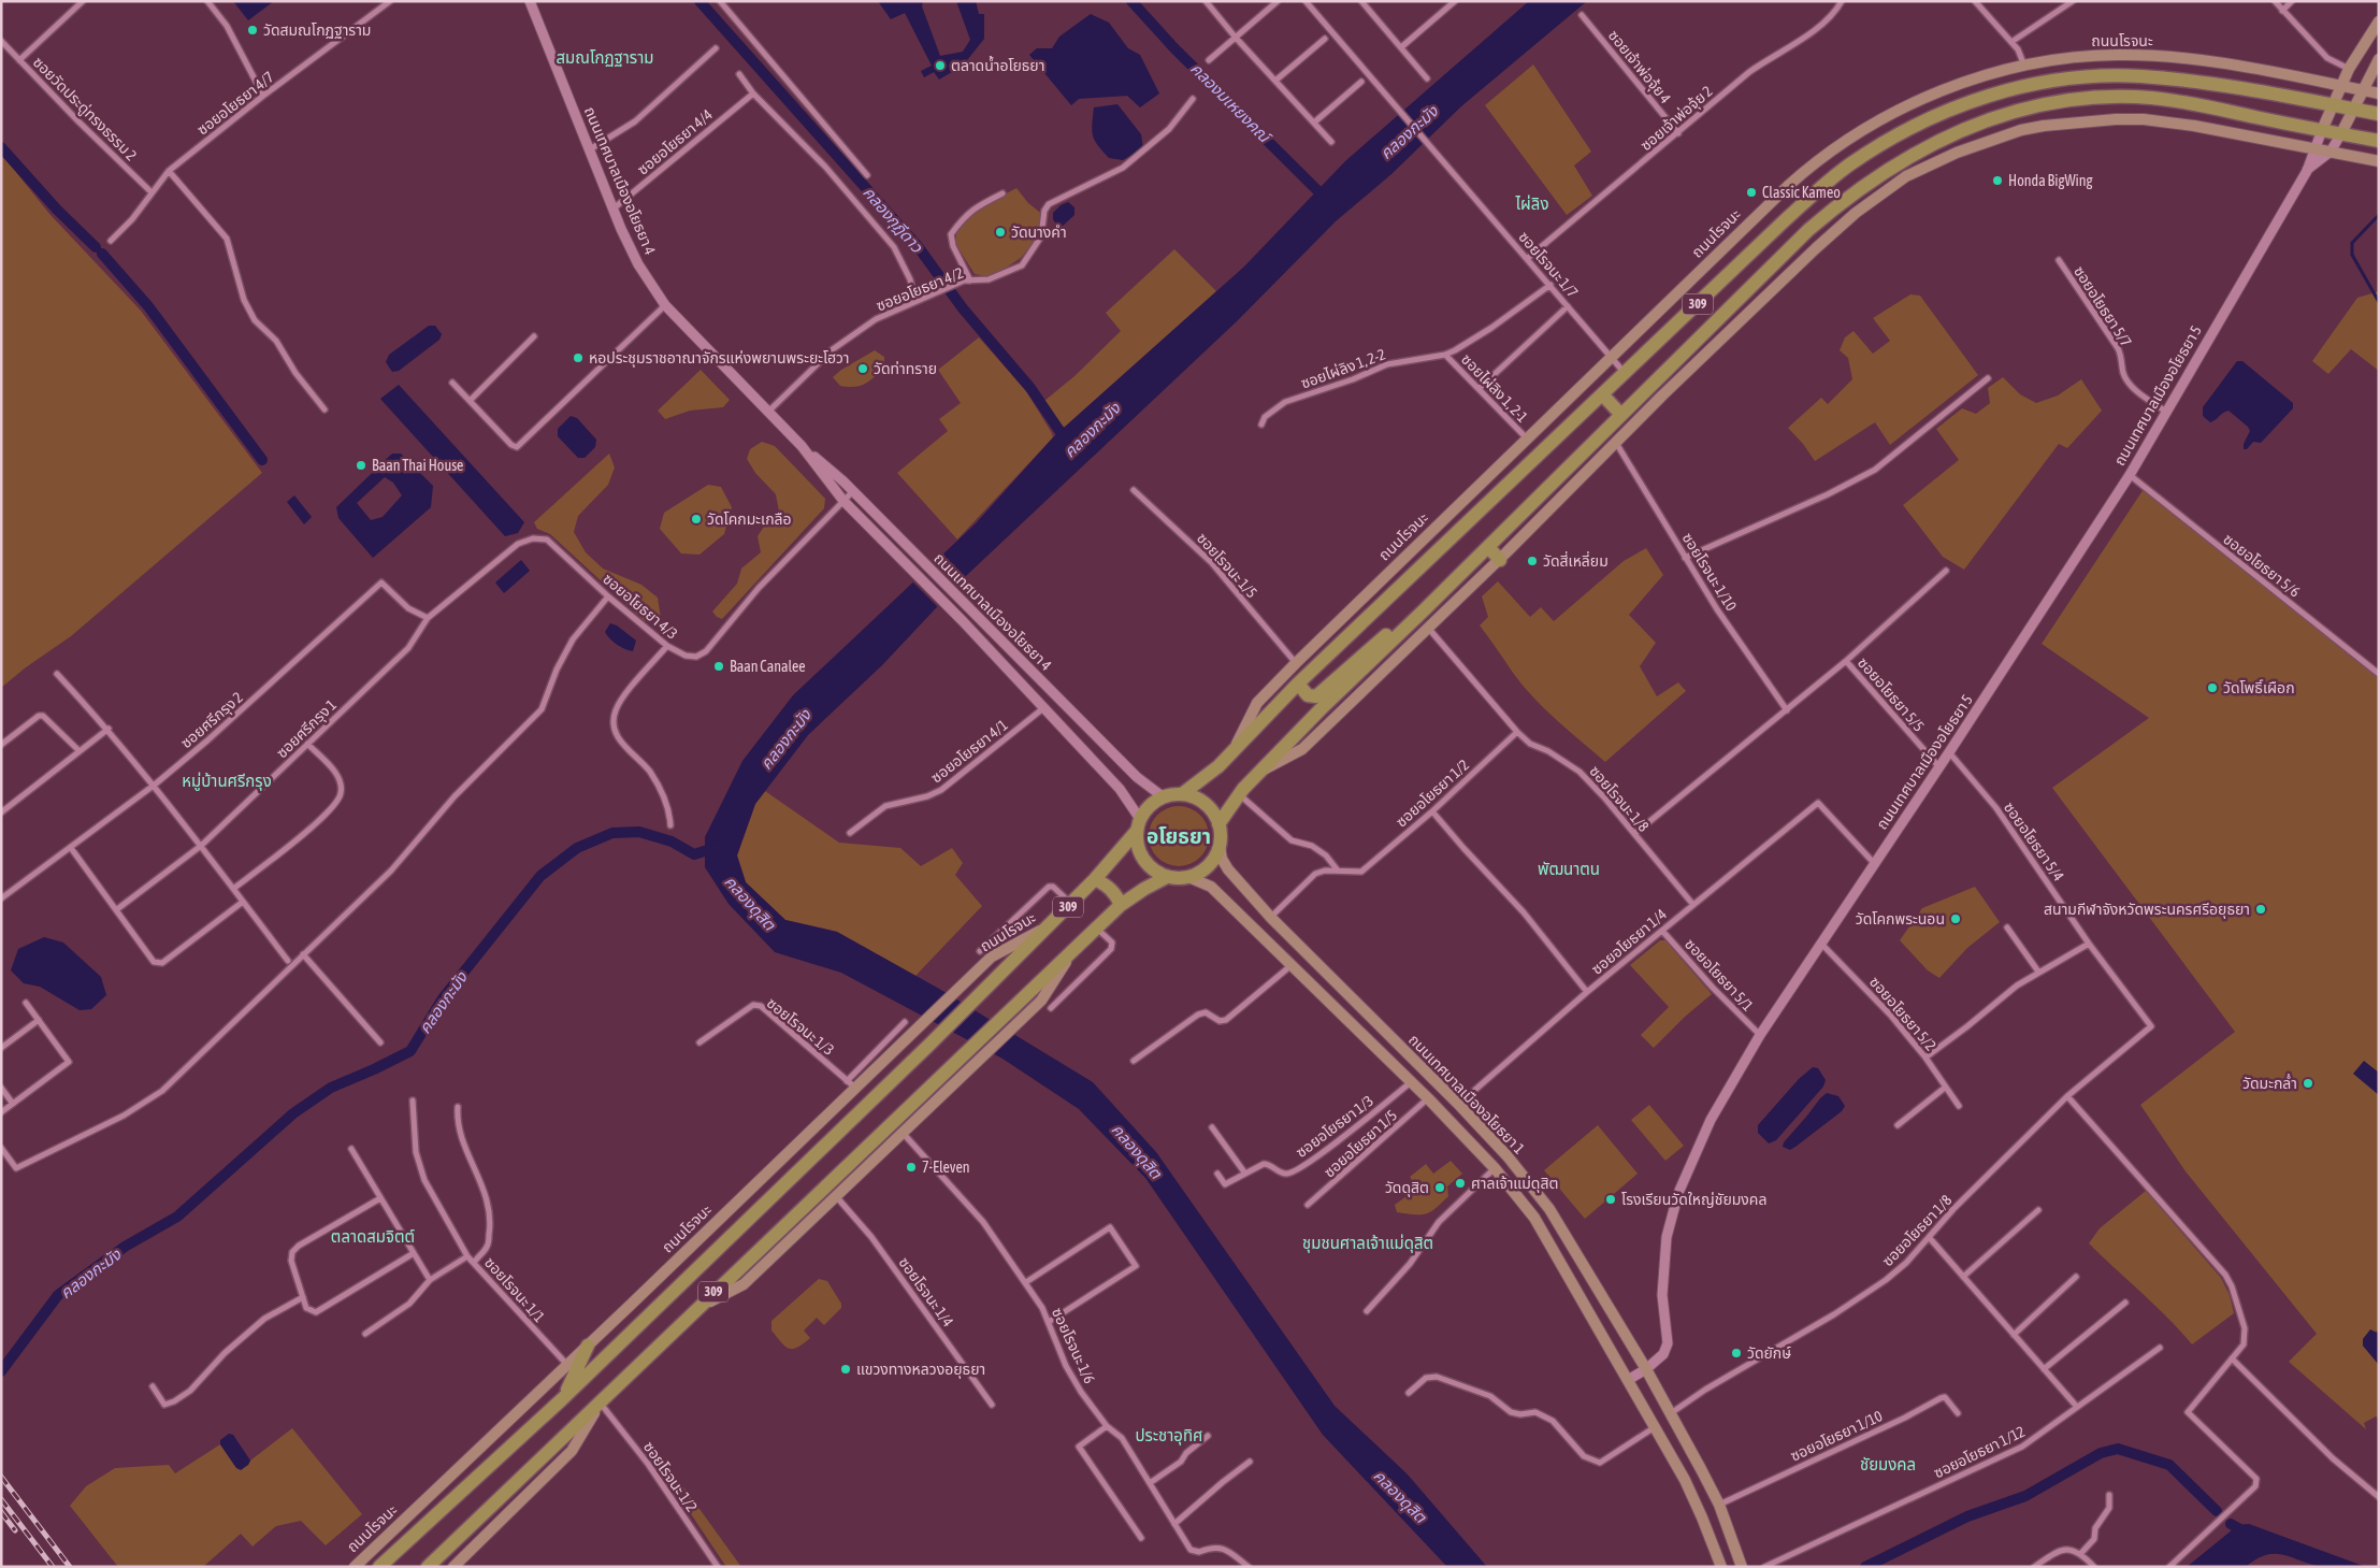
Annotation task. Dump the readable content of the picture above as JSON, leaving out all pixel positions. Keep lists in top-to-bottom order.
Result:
{
  "streets": {
    "main road": ["ถนนโรจนะ", "309", "ถนนเทศบาลเมืองอโยธยา 1"],
    "street": [
      "ซอยเจ้าพ่อจุ้ย 4",
      "ซอยอโยธยา 4/7",
      "ซอยวัดประดู่ทรงธรรม 2",
      "ซอยเจ้าพ่อจุ้ย 2",
      "ซอยอโยธยา 4/4",
      "ถนนเทศบาลเมืองอโยธยา 4",
      "ซอยโรจนะ 1/7",
      "ซอยอโยธยา 4/2",
      "ซอยอโยธยา 5/7",
      "ซอยไผ่ลิง 1, 2-2",
      "ซอยไผ่ลิง 1, 2-1",
      "ถนนเทศบาลเมืองอโยธยา 5",
      "ซอยโรจนะ 1/5",
      "ซอยอโยธยา 5/6",
      "ซอยโรจนะ 1/10",
      "ซอยอโยธยา 4/3",
      "ซอยอโยธยา 5/5",
      "ซอยศรีกรุง 2",
      "ซอยศรีกรุง 1",
      "ซอยอโยธยา 4/1",
      "ซอยอโยธยา 1/2",
      "ซอยโรจนะ 1/8",
      "ซอยอโยธยา 5/4",
      "ซอยอโยธยา 1/4",
      "ซอยอโยธยา 5/1",
      "ซอยอโยธยา 5/2",
      "ซอยโรจนะ 1/3",
      "ซอยอโยธยา 1/3",
      "ซอยอโยธยา 1/5",
      "ซอยอโยธยา 1/8",
      "ซอยโรจนะ 1/1",
      "ซอยโรจนะ 1/4",
      "ซอยโรจนะ 1/6",
      "ซอยอโยธยา 1/10",
      "ซอยอโยธยา 1/12",
      "ซอยโรจนะ 1/2"
    ]
  },
  "crossings": [
    ["ถนนโรจนะ", "ถนนเทศบาลเมืองอโยธยา 4"],
    ["ถนนโรจนะ", "ซอยโรจนะ 1/7"],
    ["ถนนโรจนะ", "309"],
    ["ถนนโรจนะ", "ซอยไผ่ลิง 1, 2-1"],
    ["ถนนโรจนะ", "ซอยโรจนะ 1/5"],
    ["ถนนโรจนะ", "ซอยโรจนะ 1/3"],
    ["ถนนโรจนะ", "ถนนเทศบาลเมืองอโยธยา 1"],
    ["ถนนโรจนะ", "ซอยโรจนะ 1/1"],
    ["ซอยเจ้าพ่อจุ้ย 4", "ซอยเจ้าพ่อจุ้ย 2"],
    ["ซอยอโยธยา 4/7", "ซอยวัดประดู่ทรงธรรม 2"],
    ["ซอยเจ้าพ่อจุ้ย 2", "ซอยโรจนะ 1/7"],
    ["ซอยอโยธยา 4/4", "ถนนเทศบาลเมืองอโยธยา 4"],
    ["ถนนเทศบาลเมืองอโยธยา 4", "ซอยอโยธยา 4/2"],
    ["ถนนเทศบาลเมืองอโยธยา 4", "309"],
    ["ถนนเทศบาลเมืองอโยธยา 4", "ซอยอโยธยา 4/3"],
    ["ถนนเทศบาลเมืองอโยธยา 4", "ซอยอโยธยา 4/1"],
    ["ถนนเทศบาลเมืองอโยธยา 4", "ถนนเทศบาลเมืองอโยธยา 1"],
    ["ซอยโรจนะ 1/7", "ซอยไผ่ลิง 1, 2-2"],
    ["309", "ถนนเทศบาลเมืองอโยธยา 5"],
    ["309", "ถนนเทศบาลเมืองอโยธยา 1"],
    ["309", "ซอยโรจนะ 1/2"],
    ["ซอยอโยธยา 5/7", "ถนนเทศบาลเมืองอโยธยา 5"],
    ["ซอยไผ่ลิง 1, 2-2", "ซอยไผ่ลิง 1, 2-1"],
    ["ถนนเทศบาลเมืองอโยธยา 5", "ซอยอโยธยา 5/6"],
    ["ถนนเทศบาลเมืองอโยธยา 5", "ซอยอโยธยา 5/5"],
    ["ถนนเทศบาลเมืองอโยธยา 5", "ซอยอโยธยา 5/4"],
    ["ถนนเทศบาลเมืองอโยธยา 5", "ซอยอโยธยา 1/4"],
    ["ถนนเทศบาลเมืองอโยธยา 5", "ซอยอโยธยา 5/1"],
    ["ถนนเทศบาลเมืองอโยธยา 5", "ซอยอโยธยา 5/2"],
    ["ถนนเทศบาลเมืองอโยธยา 5", "ถนนเทศบาลเมืองอโยธยา 1"],
    ["ซอยอโยธยา 4/3", "ซอยศรีกรุง 2"],
    ["ซอยอโยธยา 4/3", "ซอยศรีกรุง 1"],
    ["ซอยศรีกรุง 2", "ซอยศรีกรุง 1"],
    ["ซอยอโยธยา 1/2", "ซอยโรจนะ 1/8"],
    ["ซอยโรจนะ 1/8", "ซอยอโยธยา 1/4"],
    ["ซอยอโยธยา 5/4", "ซอยอโยธยา 1/8"],
    ["ซอยอโยธยา 1/4", "ซอยอโยธยา 5/1"],
    ["ซอยอโยธยา 1/4", "ถนนเทศบาลเมืองอโยธยา 1"],
    ["ถนนเทศบาลเมืองอโยธยา 1", "ซอยอโยธยา 1/8"],
    ["ถนนเทศบาลเมืองอโยธยา 1", "ซอยอโยธยา 1/10"]
  ],
  "districts": [
    "สมณโกฏฐาราม",
    "ไผ่ลิง",
    "หมู่บ้านศรีกรุง",
    "อโยธยา",
    "พัฒนาตน",
    "ตลาดสมจิตต์",
    "ชุมชนศาลเจ้าแม่ดุสิต",
    "ประชาอุทิศ",
    "ชัยมงคล"
  ],
  "water": [
    "คลองมเหยงคณ์",
    "คลองกะมัง",
    "คลองกุฎีดาว",
    "คลองดุสิต"
  ],
  "places": [
    "วัดสมณโกฏฐาราม",
    "ตลาดน้ำอโยธยา",
    "Honda BigWing",
    "Classic Kameo",
    "วัดนางคำ",
    "หอประชุมราชอาณาจักรแห่งพยานพระยะโฮวา",
    "วัดท่าทราย",
    "Baan Thai House",
    "วัดโคกมะเกลือ",
    "วัดสี่เหลี่ยม",
    "Baan Canalee",
    "วัดโพธิ์เผือก",
    "สนามกีฬาจังหวัดพระนครศรีอยุธยา",
    "วัดโคกพระนอน",
    "วัดมะกล่ำ",
    "7-Eleven",
    "ศาลเจ้าแม่ดุสิต",
    "วัดดุสิต",
    "โรงเรียนวัดใหญ่ชัยมงคล",
    "วัดยักษ์",
    "แขวงทางหลวงอยุธยา"
  ]
}
